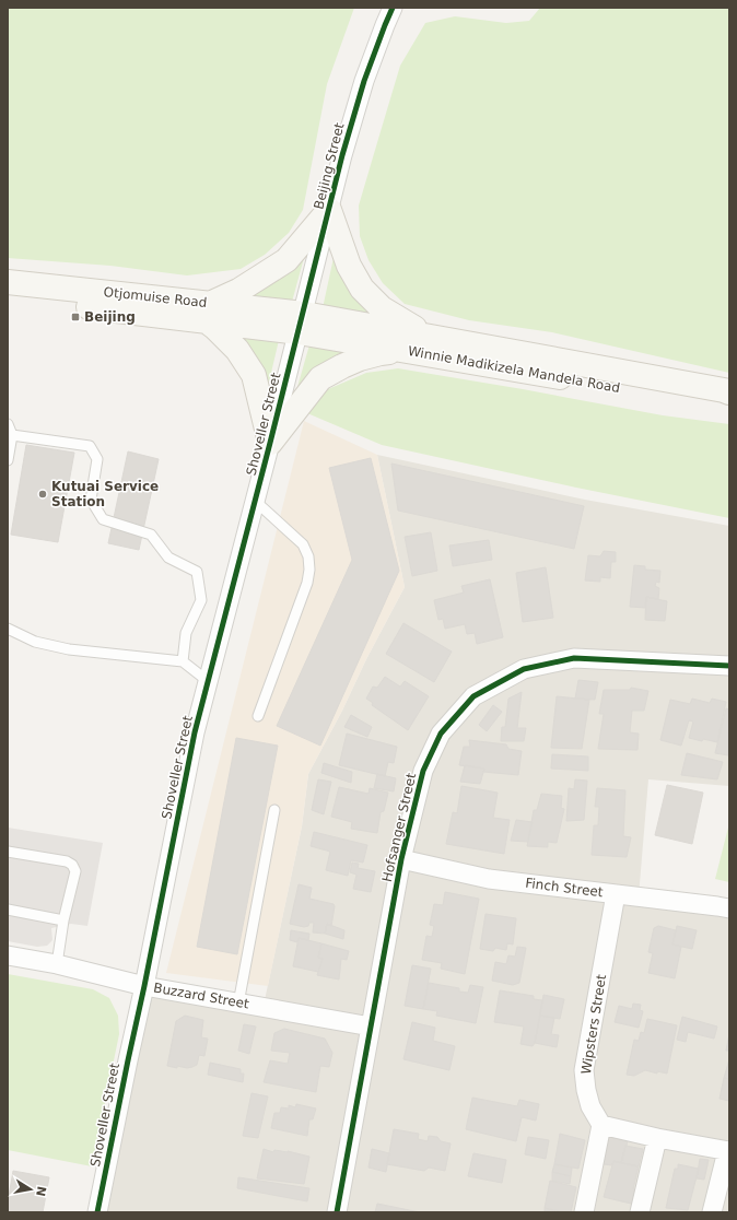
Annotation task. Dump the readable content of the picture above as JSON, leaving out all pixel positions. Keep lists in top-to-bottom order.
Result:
{
  "streets": {
    "main road": ["Otjomuise Road", "Winnie Madikizela Mandela Road"],
    "street": [
      "Beijing Street",
      "Shoveller Street",
      "Hofsanger Street",
      "Finch Street",
      "Buzzard Street",
      "Wipsters Street"
    ]
  },
  "crossings": [
    ["Beijing Street", "Otjomuise Road"],
    ["Beijing Street", "Winnie Madikizela Mandela Road"],
    ["Beijing Street", "Shoveller Street"],
    ["Otjomuise Road", "Winnie Madikizela Mandela Road"],
    ["Otjomuise Road", "Shoveller Street"],
    ["Winnie Madikizela Mandela Road", "Shoveller Street"],
    ["Shoveller Street", "Buzzard Street"],
    ["Hofsanger Street", "Finch Street"],
    ["Hofsanger Street", "Buzzard Street"],
    ["Finch Street", "Wipsters Street"]
  ],
  "places": {
    "transit": ["Beijing"],
    "other": ["Kutuai Service Station"]
  },
  "north": "right"
}
